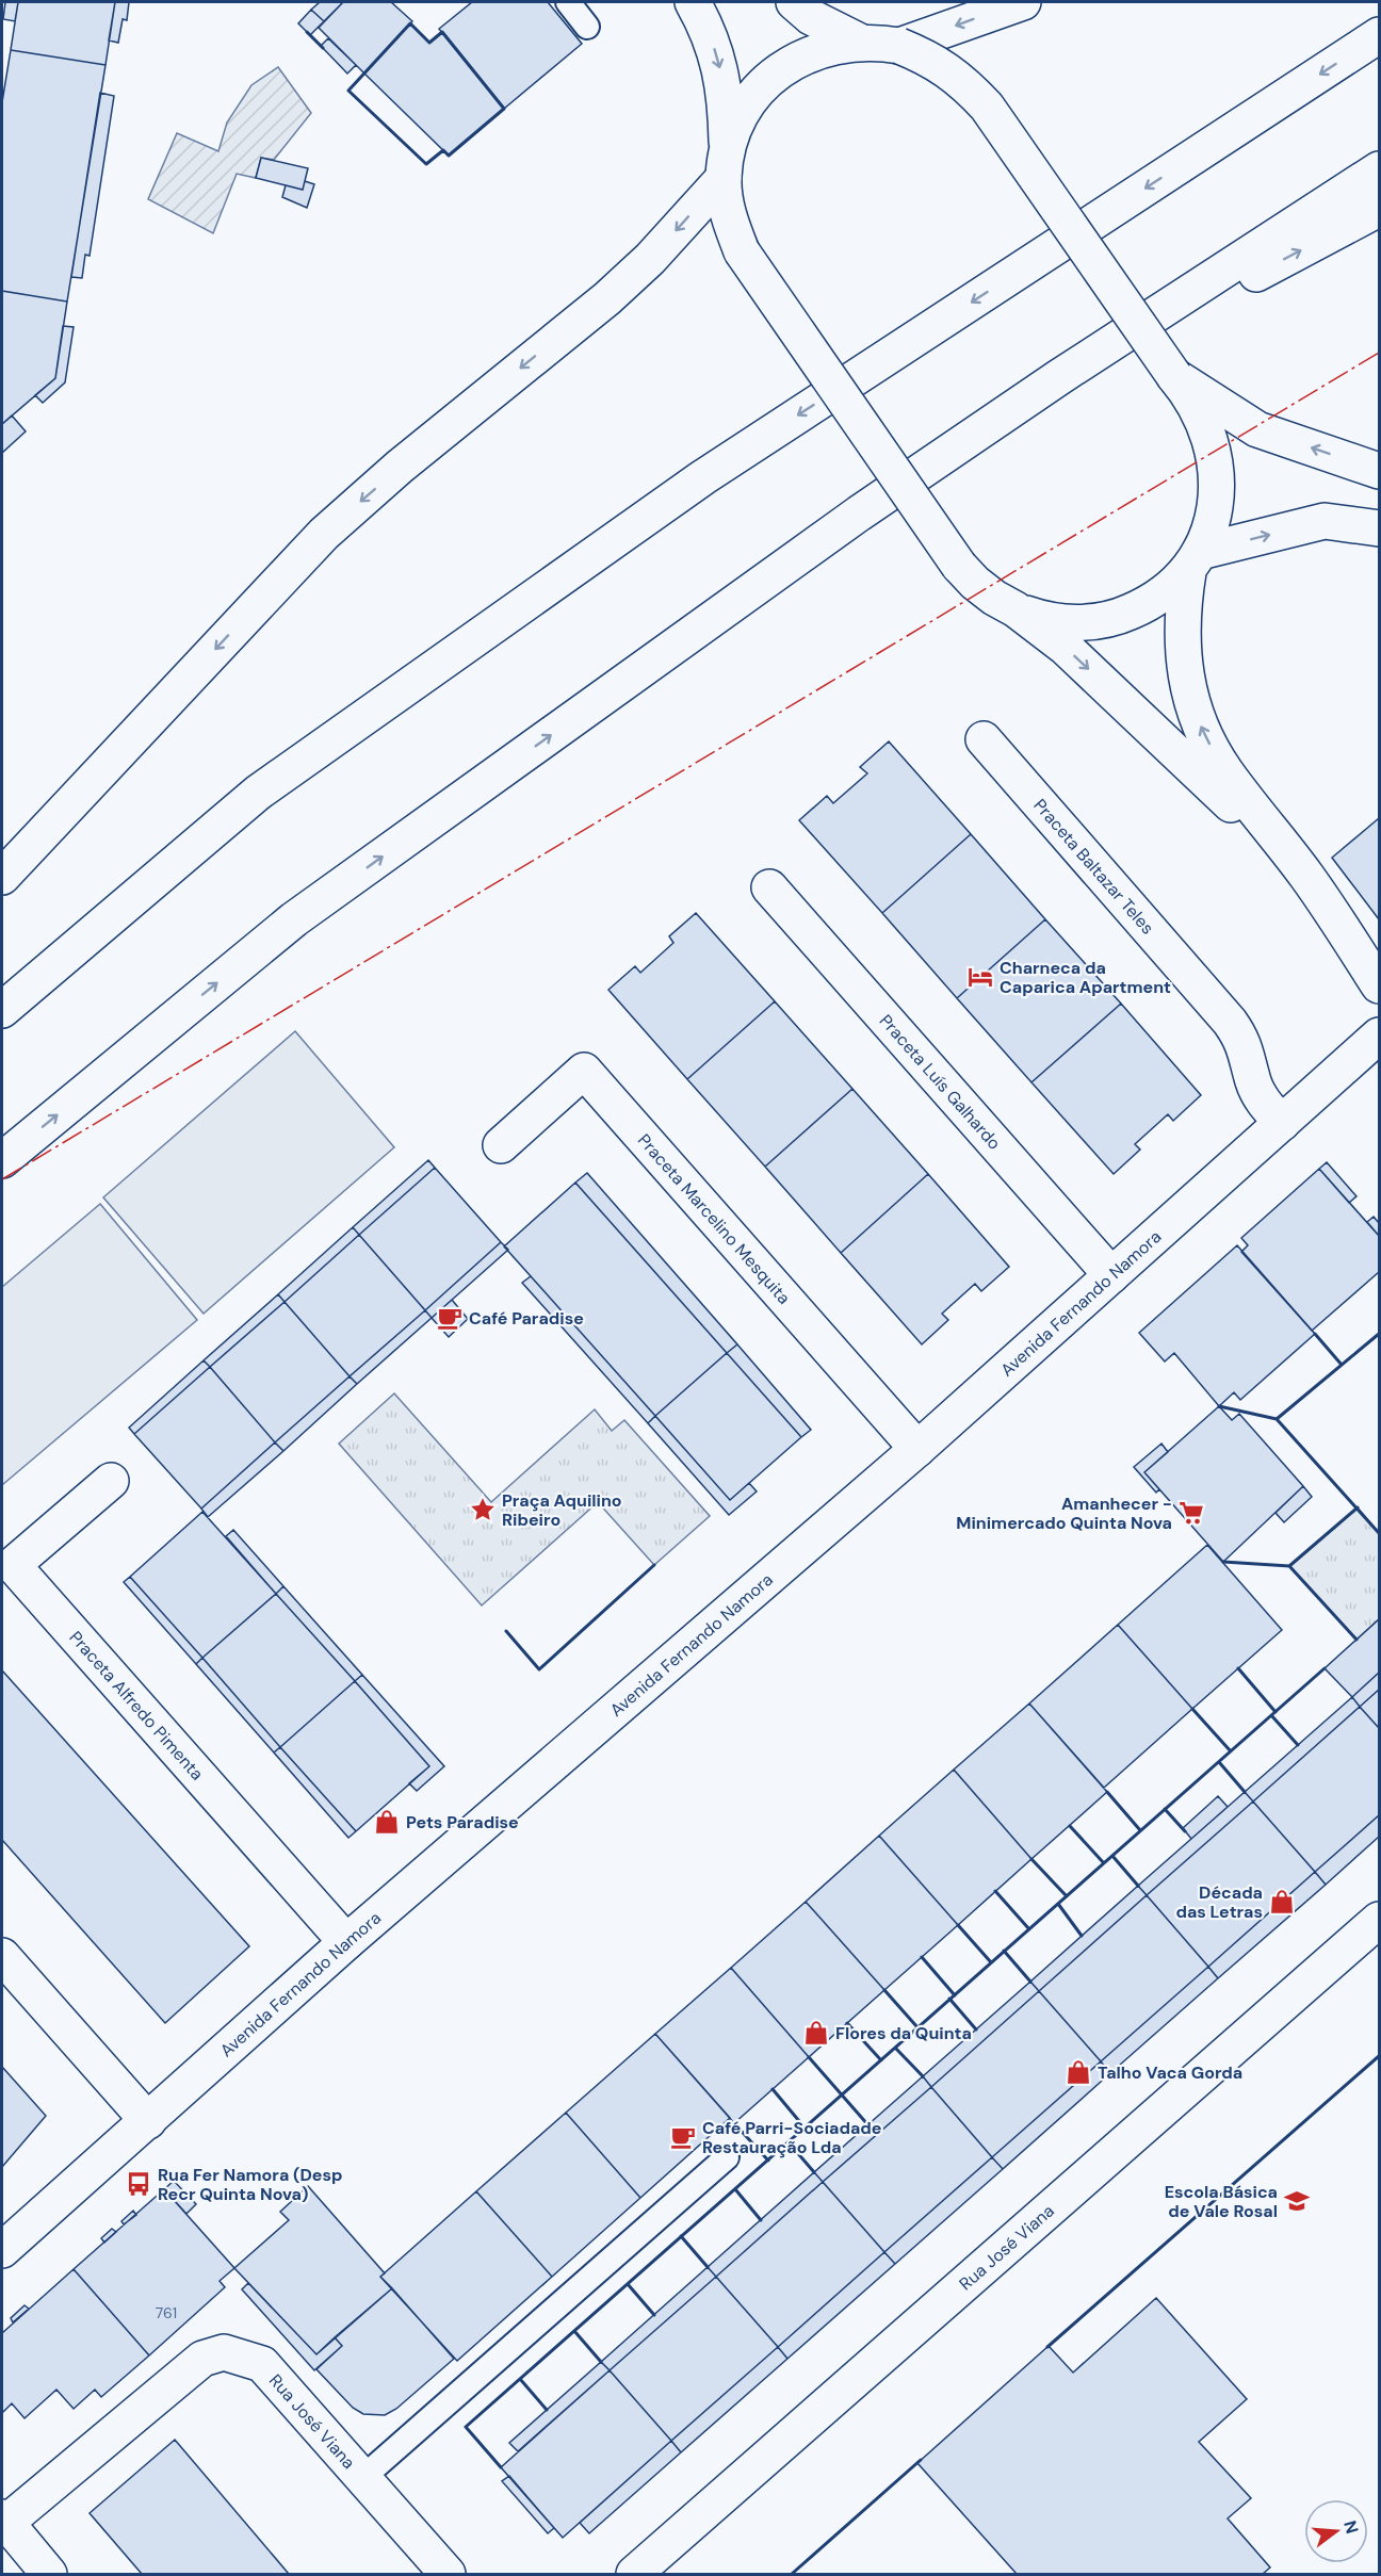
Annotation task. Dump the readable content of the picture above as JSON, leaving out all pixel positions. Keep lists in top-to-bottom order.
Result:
{
  "streets": {
    "main road": [
      "Praceta Baltazar Teles",
      "Praceta Luís Galhardo",
      "Praceta Marcelino Mesquita",
      "Avenida Fernando Namora",
      "Praceta Alfredo Pimenta",
      "Rua José Viana"
    ]
  },
  "crossings": [
    ["Praceta Baltazar Teles", "Avenida Fernando Namora"],
    ["Praceta Luís Galhardo", "Avenida Fernando Namora"],
    ["Praceta Marcelino Mesquita", "Avenida Fernando Namora"],
    ["Avenida Fernando Namora", "Praceta Alfredo Pimenta"]
  ],
  "places": {
    "hotel": ["Charneca da Caparica Apartment"],
    "cafe": ["Café Paradise", "Café Parri-Sociadade Restauração Lda"],
    "place": ["Praça Aquilino Ribeiro"],
    "supermarket": ["Amanhecer - Minimercado Quinta Nova"],
    "shop": [
      "Pets Paradise",
      "Década das Letras",
      "Flores da Quinta",
      "Talho Vaca Gorda"
    ],
    "bus stop": ["Rua Fer Namora (Desp Recr Quinta Nova)"],
    "school or university": ["Escola Básica de Vale Rosal"]
  },
  "house_numbers": ["761"],
  "north": "right"
}
